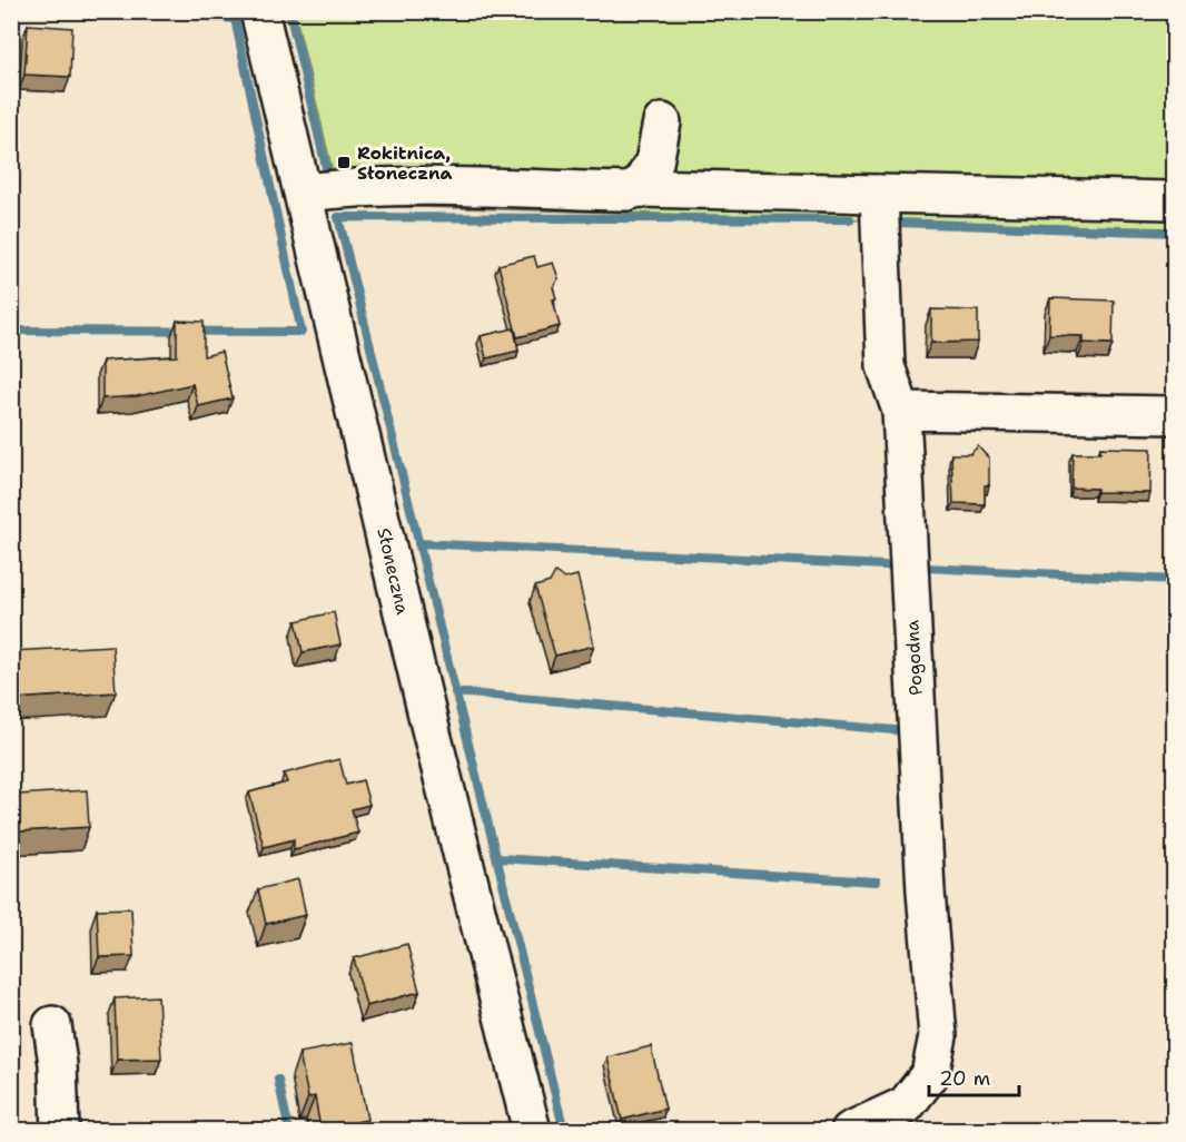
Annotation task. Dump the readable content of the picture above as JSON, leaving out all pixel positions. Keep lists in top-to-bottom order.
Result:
{
  "streets": {
    "street": ["Słoneczna", "Pogodna"]
  },
  "places": {
    "transit": ["Rokitnica, Słoneczna"]
  },
  "scale_bar": "20 m"
}
